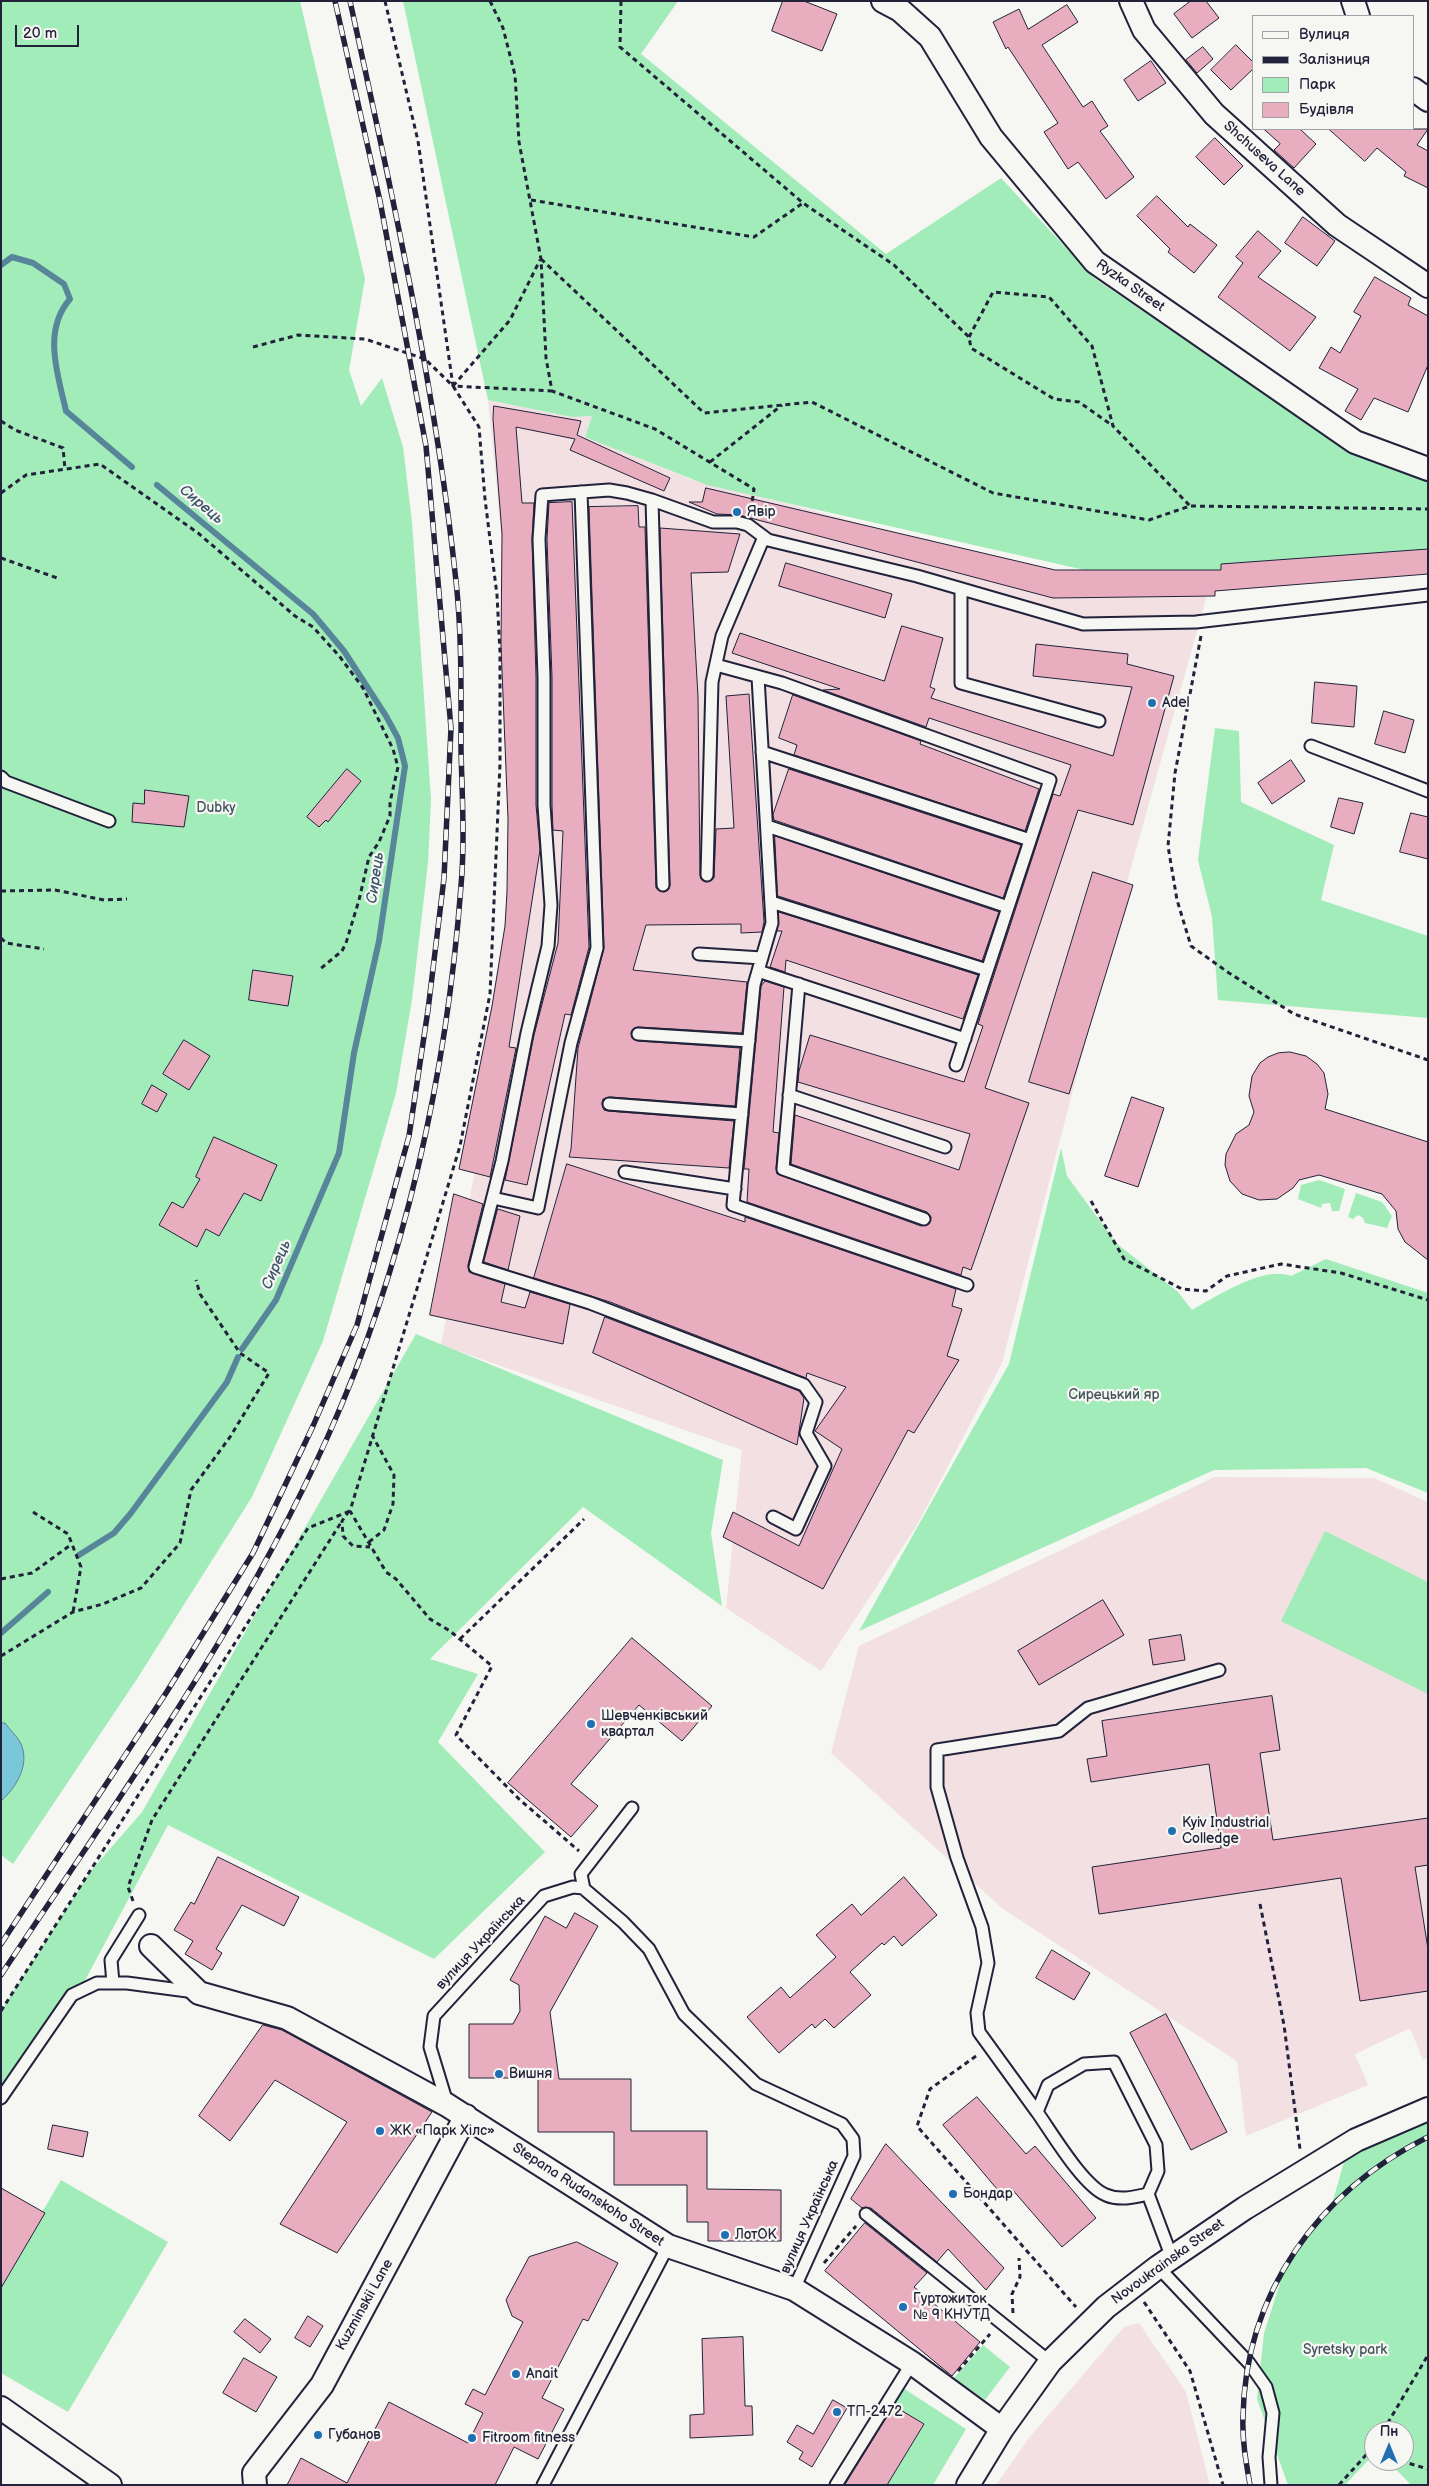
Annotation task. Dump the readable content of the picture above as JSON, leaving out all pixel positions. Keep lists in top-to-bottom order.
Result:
{
  "streets": {
    "street": [
      "Shchuseva Lane",
      "Ryzka Street",
      "Stepana Rudanskoho Street",
      "Novoukrainska Street",
      "Kuzminskii Lane"
    ],
    "lane": ["вулиця Українська"]
  },
  "crossings": [
    ["вулиця Українська", "Stepana Rudanskoho Street"],
    ["вулиця Українська", "Kuzminskii Lane"],
    ["Stepana Rudanskoho Street", "Novoukrainska Street"],
    ["Stepana Rudanskoho Street", "Kuzminskii Lane"]
  ],
  "water": ["Сирець"],
  "parks": ["Dubky", "Сирецький яр", "Syretsky park"],
  "places": [
    "Явір",
    "Adel",
    "Шевченківський квартал",
    "Kyiv Industrial Colledge",
    "Вишня",
    "ЖК «Парк Хілс»",
    "Бондар",
    "ЛотОК",
    "Гуртожиток № 9 КНУТД",
    "Anait",
    "ТП-2472",
    "Губанов",
    "Fitroom fitness"
  ],
  "legend": [
    "Вулиця",
    "Залізниця",
    "Парк",
    "Будівля"
  ],
  "scale_bar": "20 m",
  "north": "top"
}
